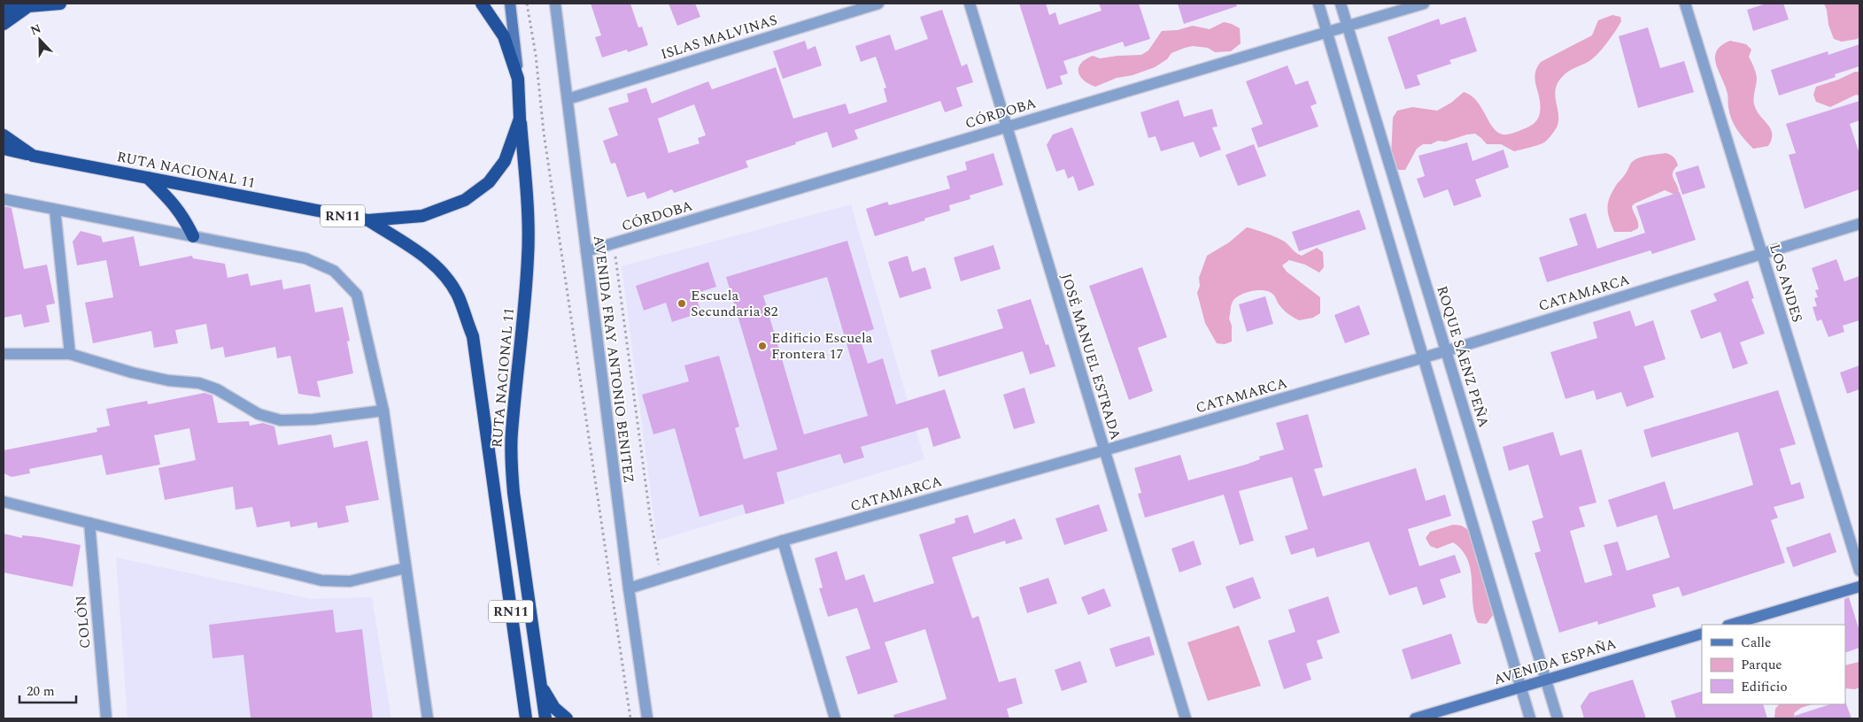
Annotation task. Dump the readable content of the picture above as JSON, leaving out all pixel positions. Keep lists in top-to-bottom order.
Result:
{
  "streets": {
    "highway": ["RUTA NACIONAL 11", "RN11"],
    "main road": ["AVENIDA ESPAÑA"],
    "street": [
      "ISLAS MALVINAS",
      "CÓRDOBA",
      "LOS ANDES",
      "CATAMARCA",
      "JOSÉ MANUEL ESTRADA",
      "ROQUE SÁENZ PEÑA",
      "AVENIDA FRAY ANTONIO BENITEZ",
      "COLÓN"
    ]
  },
  "crossings": [
    ["ISLAS MALVINAS", "AVENIDA FRAY ANTONIO BENITEZ"],
    ["CÓRDOBA", "JOSÉ MANUEL ESTRADA"],
    ["CÓRDOBA", "ROQUE SÁENZ PEÑA"],
    ["CÓRDOBA", "AVENIDA FRAY ANTONIO BENITEZ"],
    ["RUTA NACIONAL 11", "RN11"],
    ["LOS ANDES", "CATAMARCA"],
    ["CATAMARCA", "JOSÉ MANUEL ESTRADA"],
    ["CATAMARCA", "ROQUE SÁENZ PEÑA"],
    ["CATAMARCA", "AVENIDA FRAY ANTONIO BENITEZ"],
    ["ROQUE SÁENZ PEÑA", "AVENIDA ESPAÑA"]
  ],
  "places": ["Escuela Secundaria 82", "Edificio Escuela Frontera 17"],
  "legend": ["Calle", "Parque", "Edificio"],
  "scale_bar": "20 m",
  "north": "top"
}
